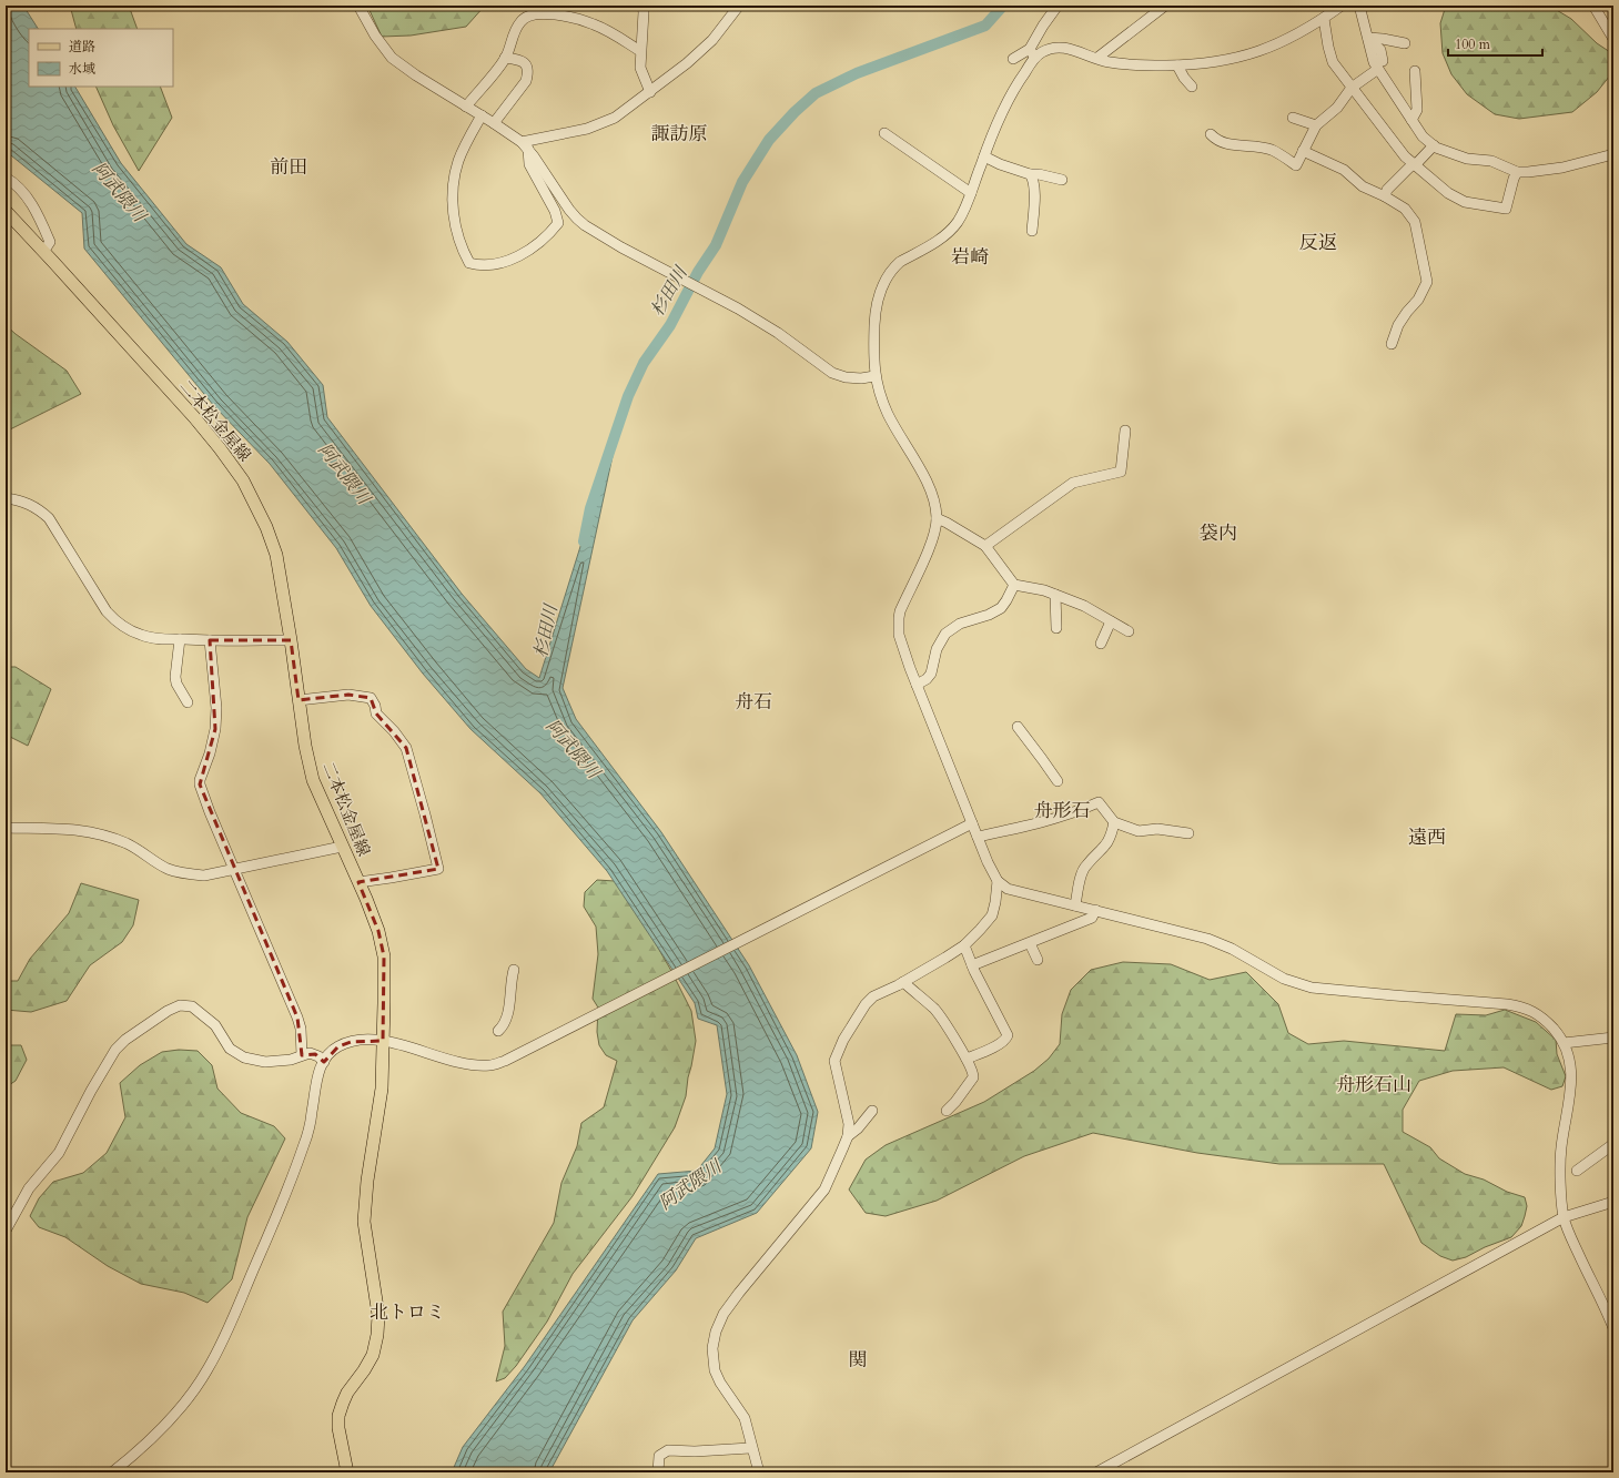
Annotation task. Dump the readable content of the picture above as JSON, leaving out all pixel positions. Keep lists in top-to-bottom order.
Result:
{
  "streets": {
    "main road": ["二本松金屋線"]
  },
  "districts": [
    "諏訪原",
    "前田",
    "反返",
    "岩崎",
    "袋内",
    "舟石",
    "舟形石",
    "遠西",
    "舟形石山",
    "北トロミ",
    "関"
  ],
  "water": ["阿武隈川", "杉田川"],
  "legend": ["道路", "水域"],
  "scale_bar": "100 m"
}
